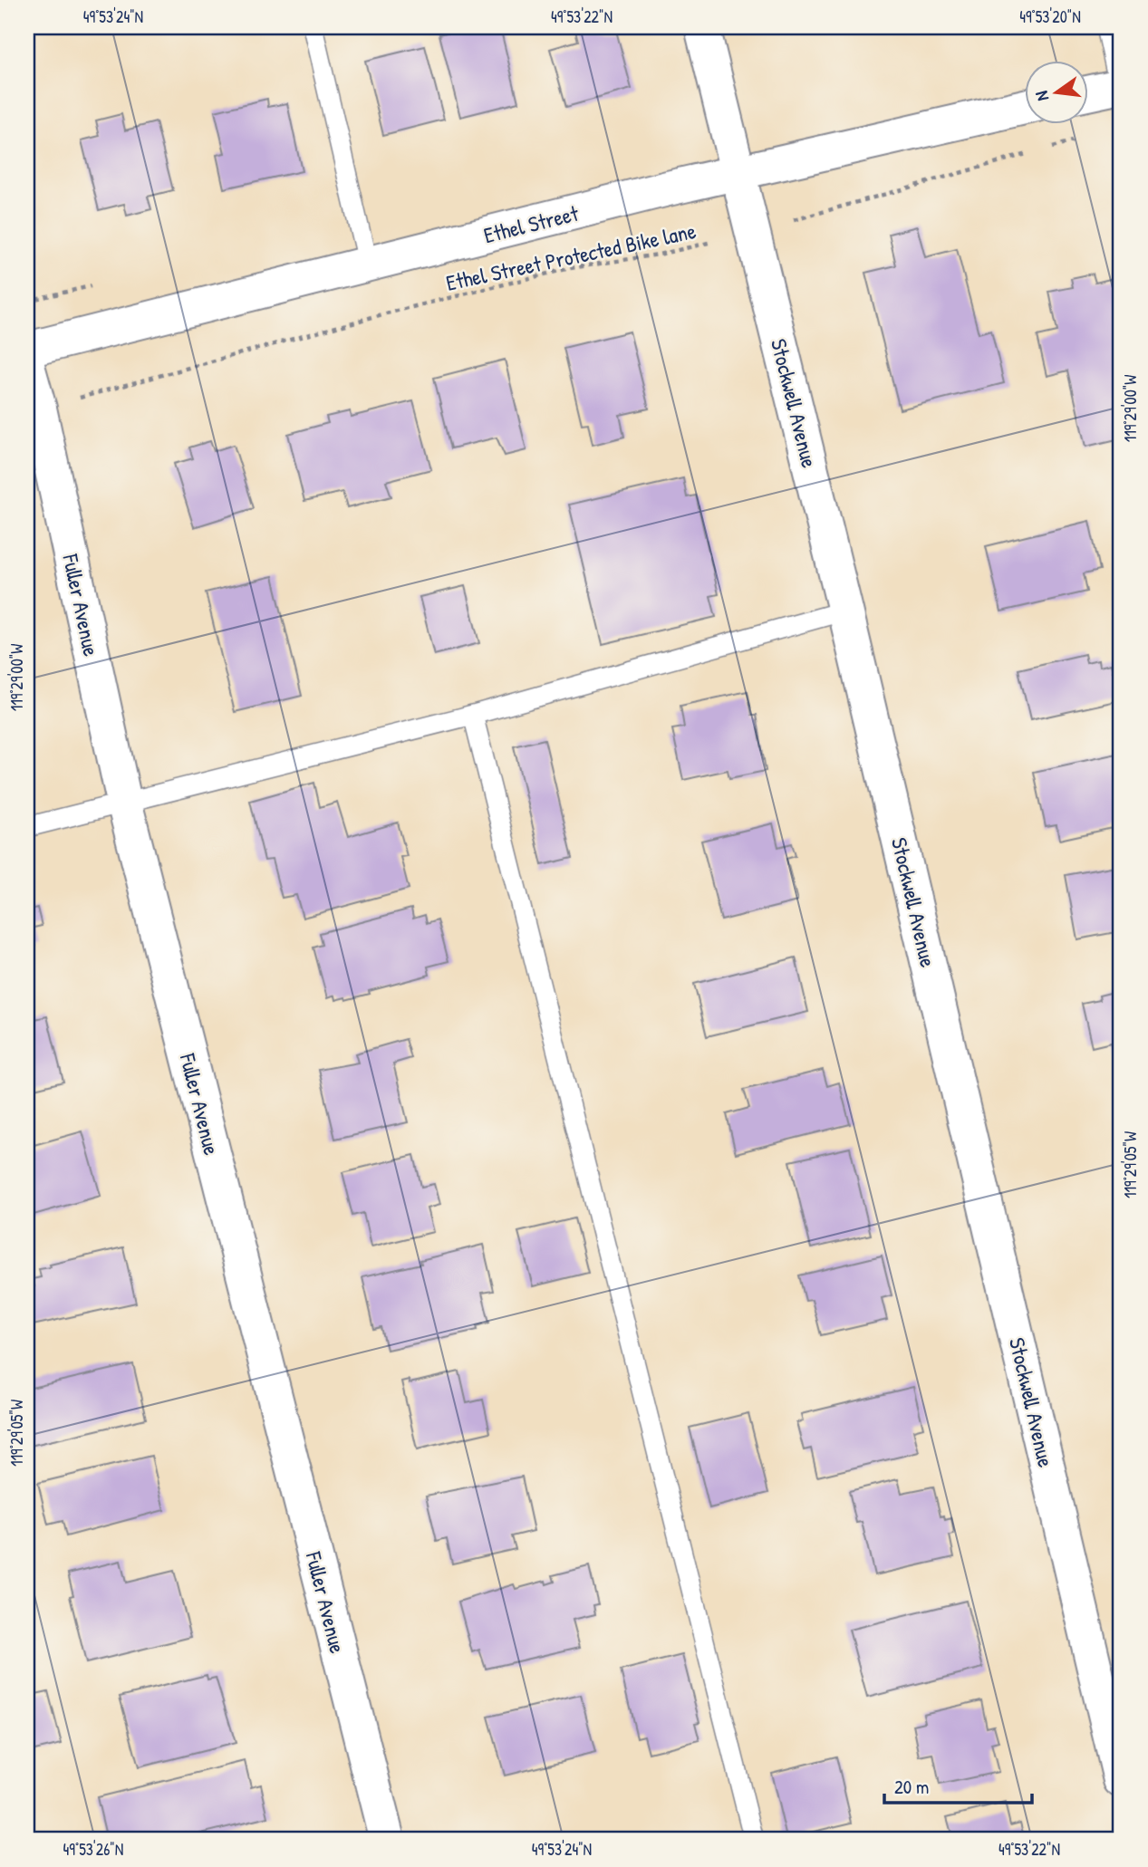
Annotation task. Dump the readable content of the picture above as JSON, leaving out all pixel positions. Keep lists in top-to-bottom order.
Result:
{
  "streets": {
    "street": ["Ethel Street", "Stockwell Avenue", "Fuller Avenue"],
    "path": ["Ethel Street Protected Bike lane"]
  },
  "crossings": [
    ["Ethel Street", "Stockwell Avenue"],
    ["Ethel Street Protected Bike lane", "Stockwell Avenue"],
    ["Ethel Street Protected Bike lane", "Fuller Avenue"]
  ],
  "scale_bar": "20 m",
  "north": "left",
  "coordinates": [
    "49°53'24\"N",
    "49°53'22\"N",
    "49°53'20\"N",
    "119°29'00\"W",
    "119°29'05\"W",
    "49°53'26\"N"
  ]
}
